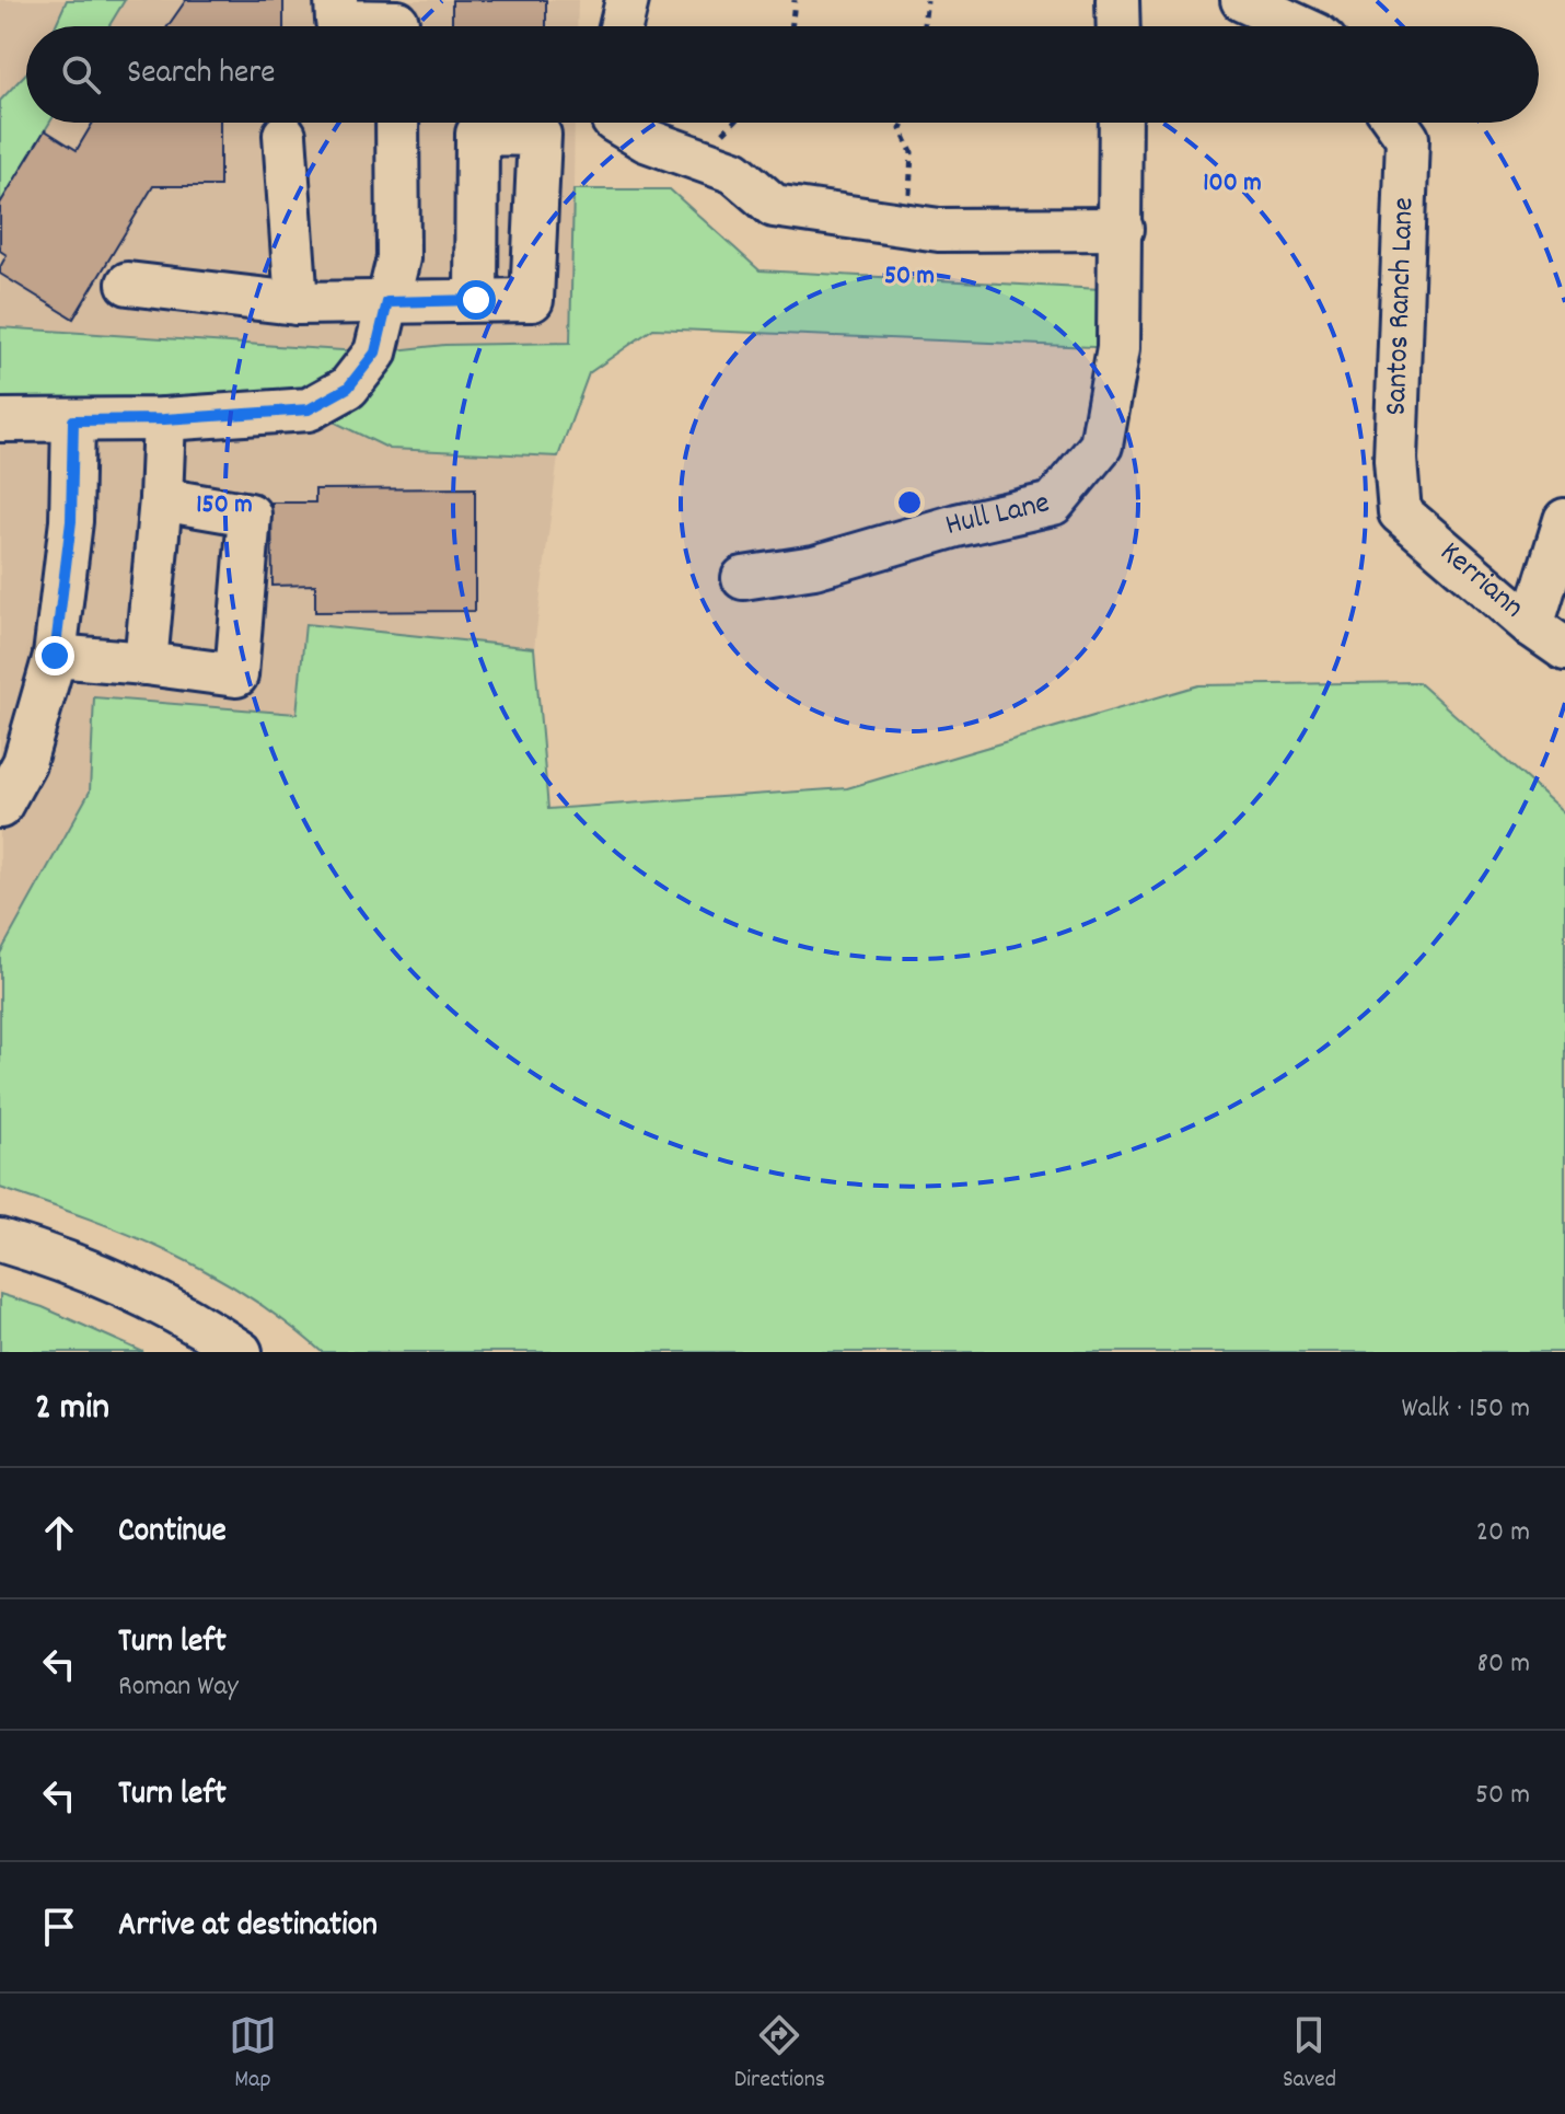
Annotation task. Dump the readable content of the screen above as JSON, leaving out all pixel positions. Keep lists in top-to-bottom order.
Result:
{
  "streets": {
    "street": ["Santos Ranch Lane", "Hull Lane", "Kerriann"]
  },
  "crossings": [
    ["Santos Ranch Lane", "Kerriann"]
  ],
  "page": {
    "search": "Search here",
    "heading": ["2 min", "Walk · 150 m"],
    "list": [
      ["Continue", "20 m"],
      ["Turn left", "Roman Way", "80 m"],
      ["Turn left", "50 m"],
      "Arrive at destination"
    ],
    "nav": ["Map", "Directions", "Saved"]
  },
  "rings": ["100 m", "50 m", "150 m"]
}
